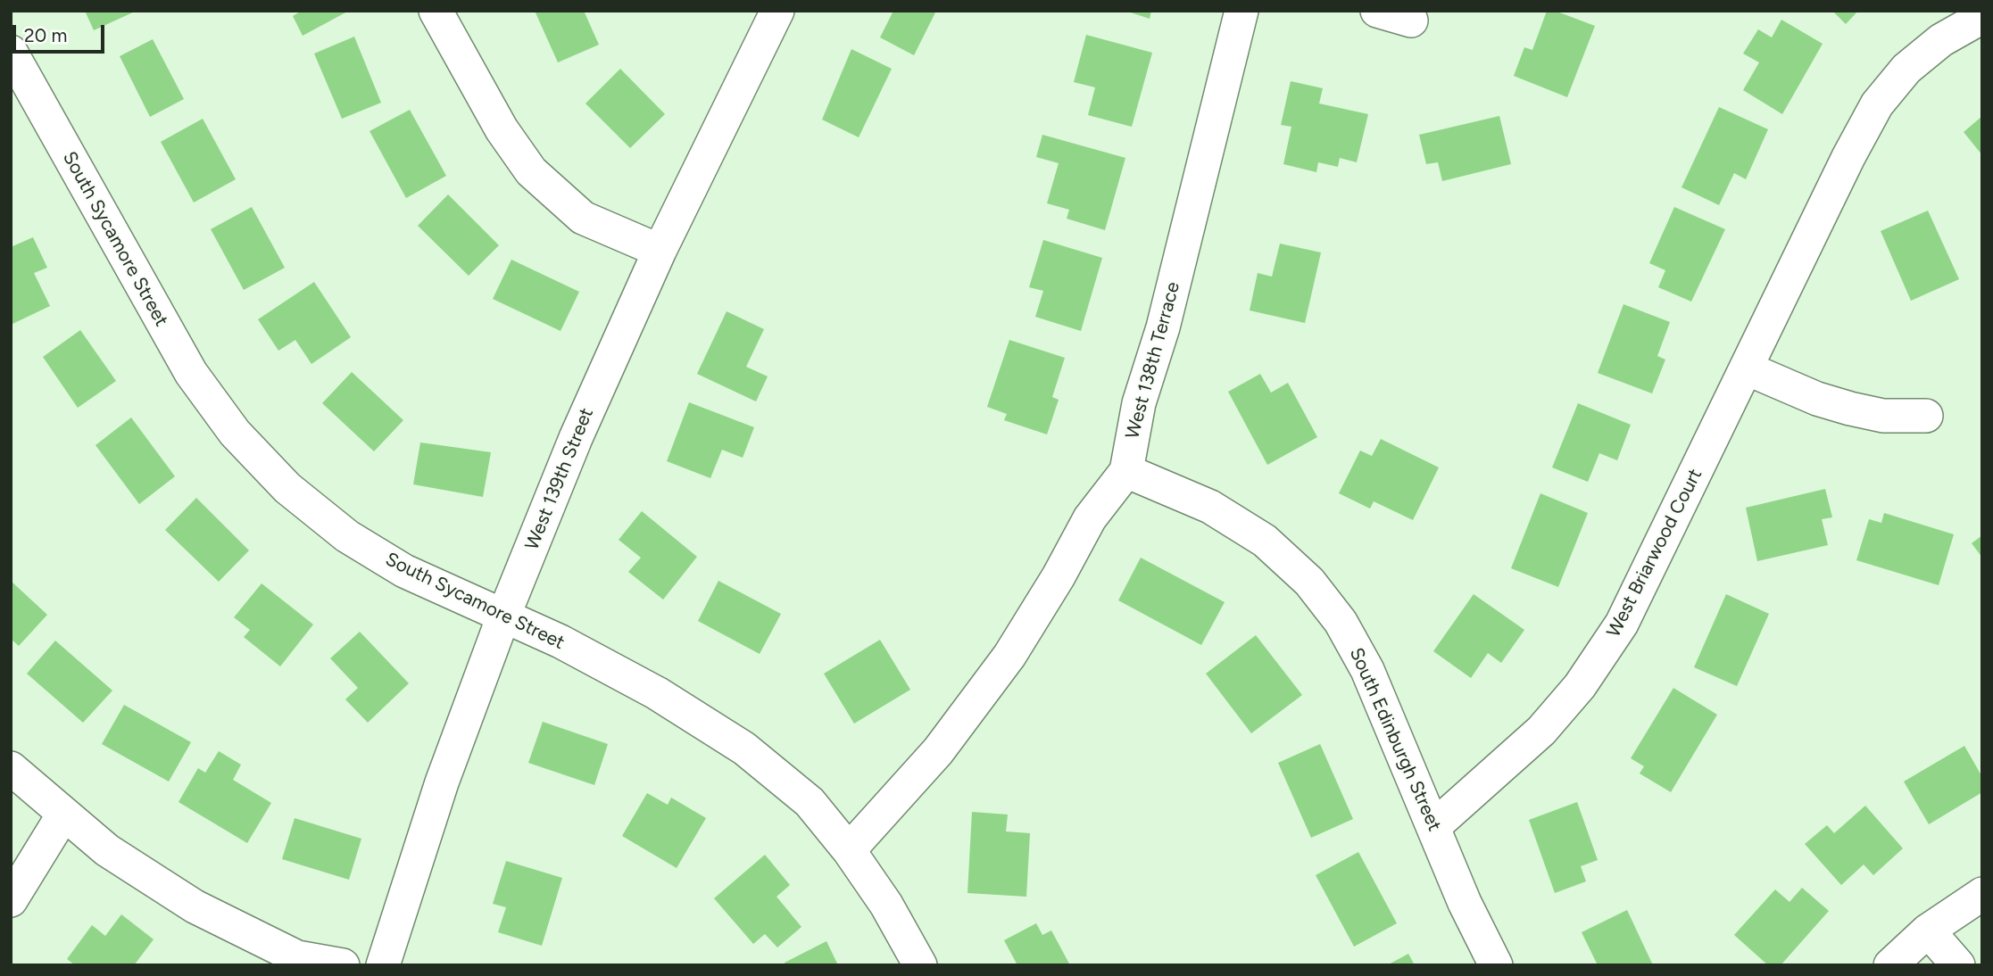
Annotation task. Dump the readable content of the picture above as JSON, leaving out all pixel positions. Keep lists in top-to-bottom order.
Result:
{
  "streets": {
    "street": [
      "South Sycamore Street",
      "West 138th Terrace",
      "West 139th Street",
      "West Briarwood Court",
      "South Edinburgh Street"
    ]
  },
  "crossings": [
    ["South Sycamore Street", "West 138th Terrace"],
    ["South Sycamore Street", "West 139th Street"],
    ["West 138th Terrace", "South Edinburgh Street"],
    ["West Briarwood Court", "South Edinburgh Street"]
  ],
  "scale_bar": "20 m"
}
